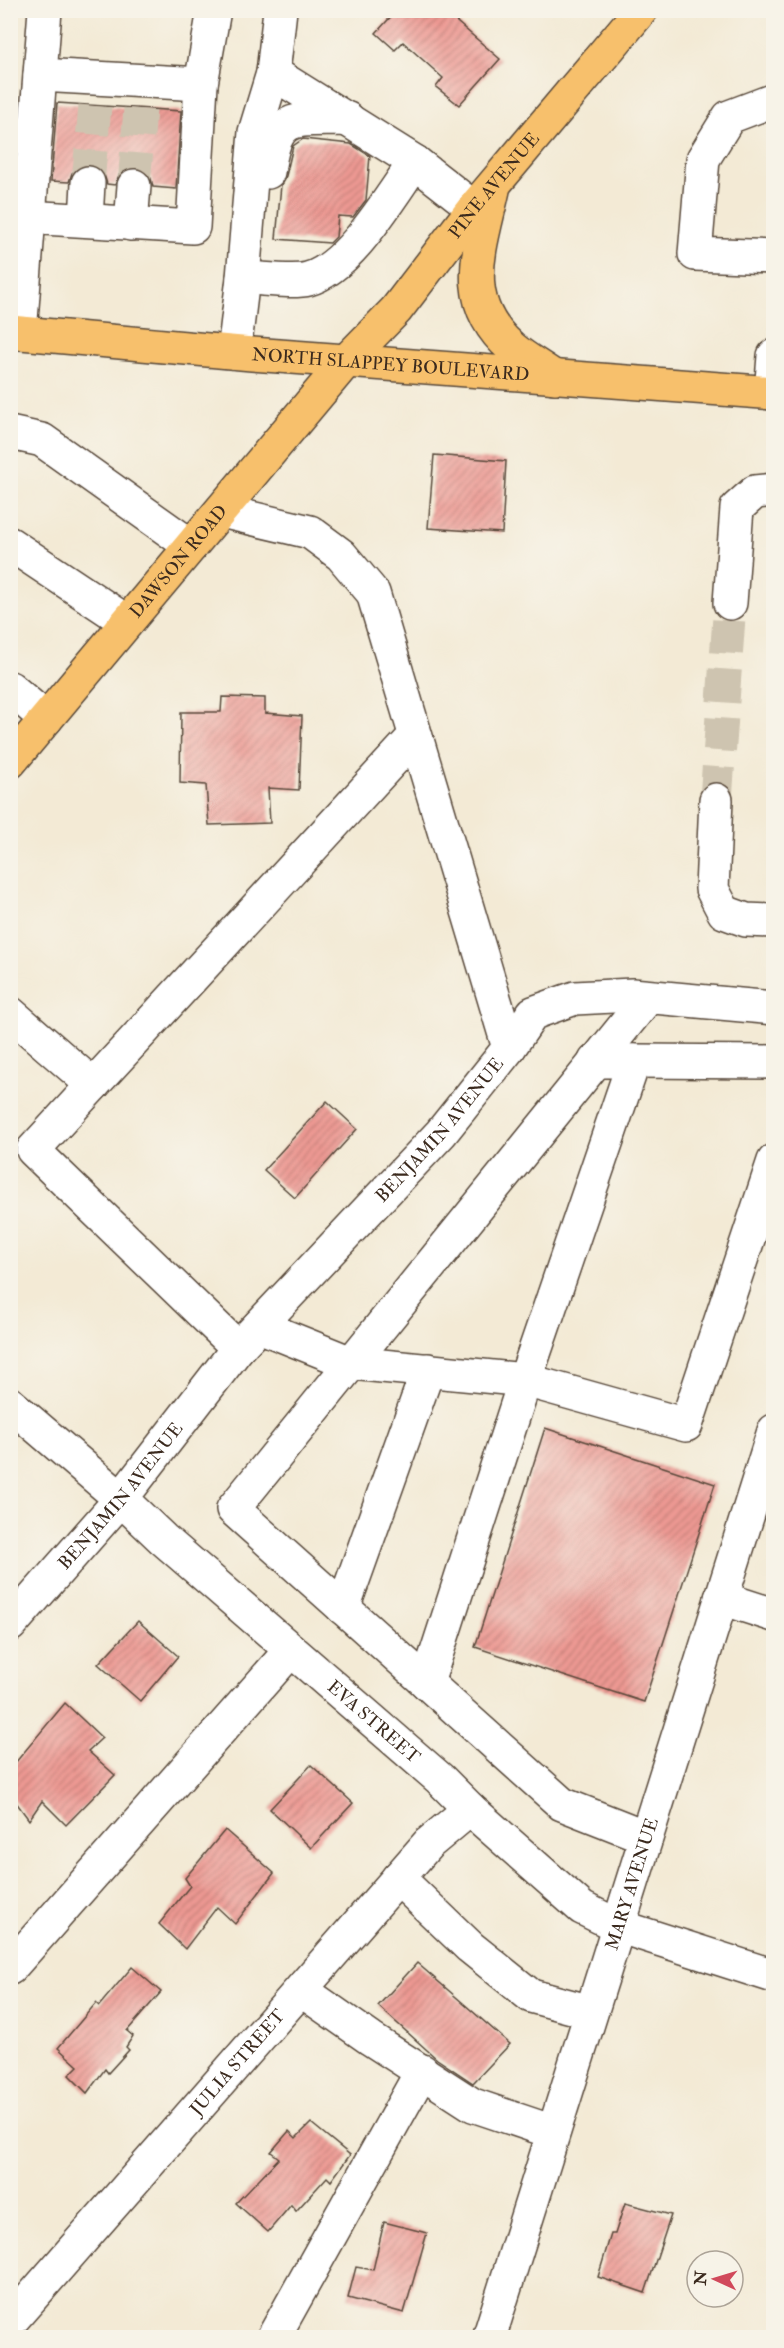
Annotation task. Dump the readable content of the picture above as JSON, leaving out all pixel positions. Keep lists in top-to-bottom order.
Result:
{
  "streets": {
    "main road": ["PINE AVENUE", "NORTH SLAPPEY BOULEVARD", "DAWSON ROAD"],
    "street": [
      "BENJAMIN AVENUE",
      "EVA STREET",
      "MARY AVENUE",
      "JULIA STREET"
    ]
  },
  "crossings": [
    ["PINE AVENUE", "NORTH SLAPPEY BOULEVARD"],
    ["PINE AVENUE", "DAWSON ROAD"],
    ["NORTH SLAPPEY BOULEVARD", "DAWSON ROAD"],
    ["DAWSON ROAD", "BENJAMIN AVENUE"],
    ["BENJAMIN AVENUE", "EVA STREET"],
    ["EVA STREET", "MARY AVENUE"],
    ["EVA STREET", "JULIA STREET"]
  ],
  "north": "left"
}
